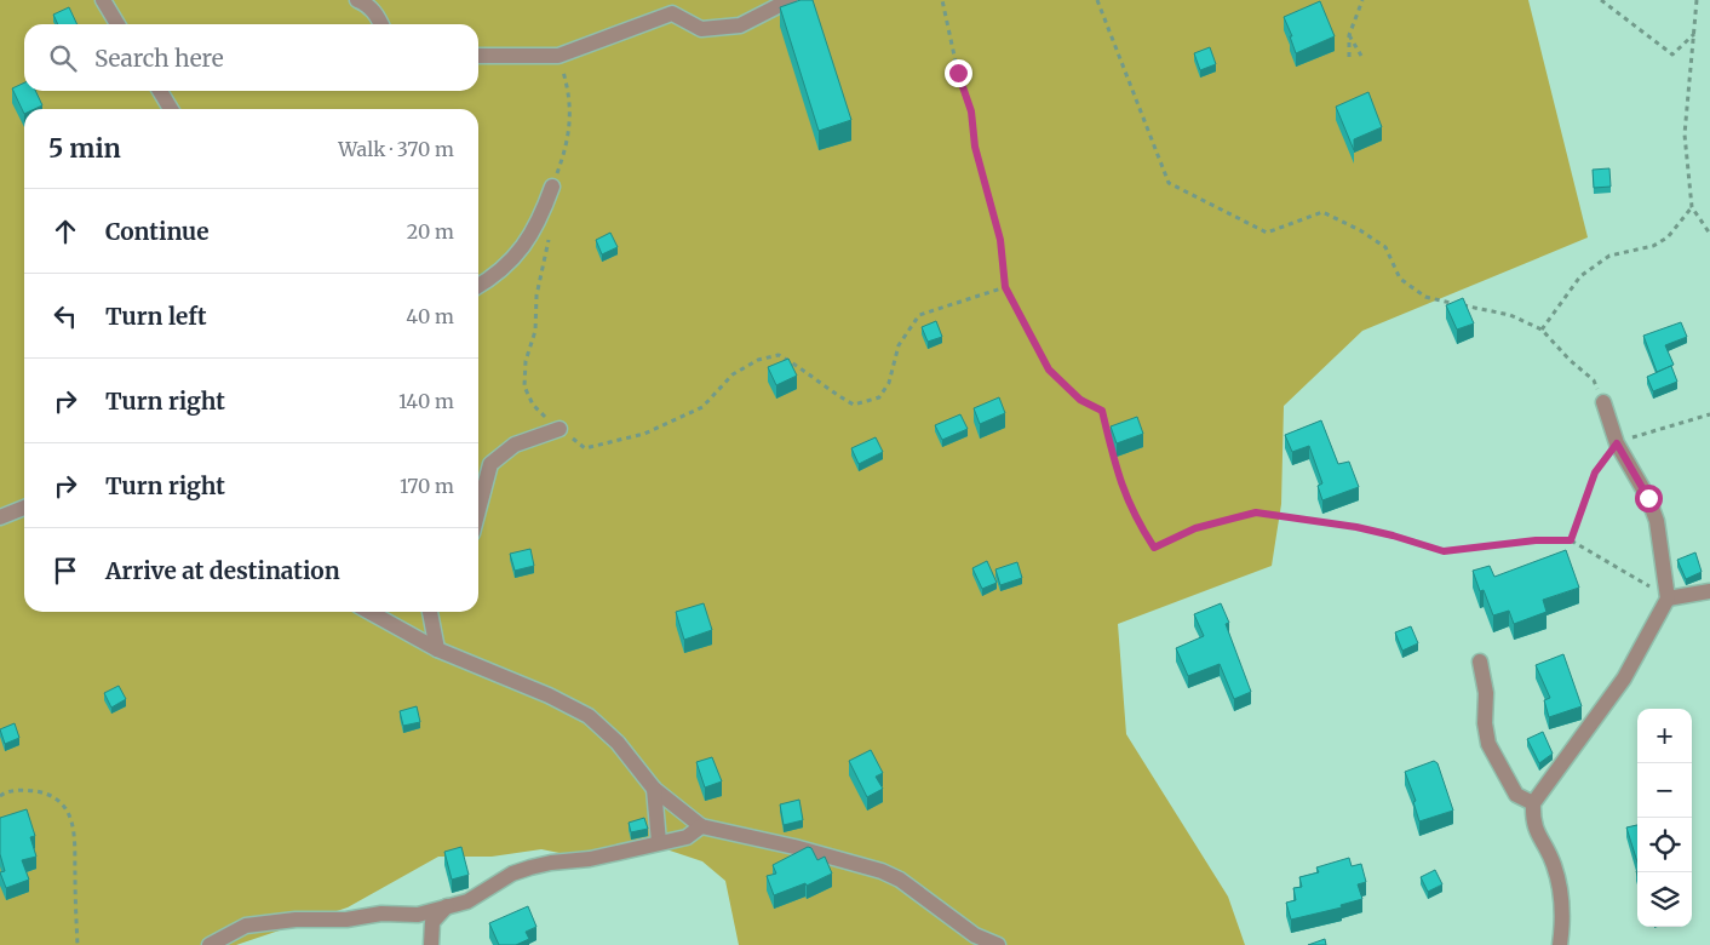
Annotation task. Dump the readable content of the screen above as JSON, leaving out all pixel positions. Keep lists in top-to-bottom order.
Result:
{
  "page": {
    "search": "Search here",
    "heading": ["5 min", "Walk · 370 m"],
    "list": [
      ["Continue", "20 m"],
      ["Turn left", "40 m"],
      ["Turn right", "140 m"],
      ["Turn right", "170 m"],
      "Arrive at destination"
    ],
    "map_buttons": ["+", "−"]
  }
}
